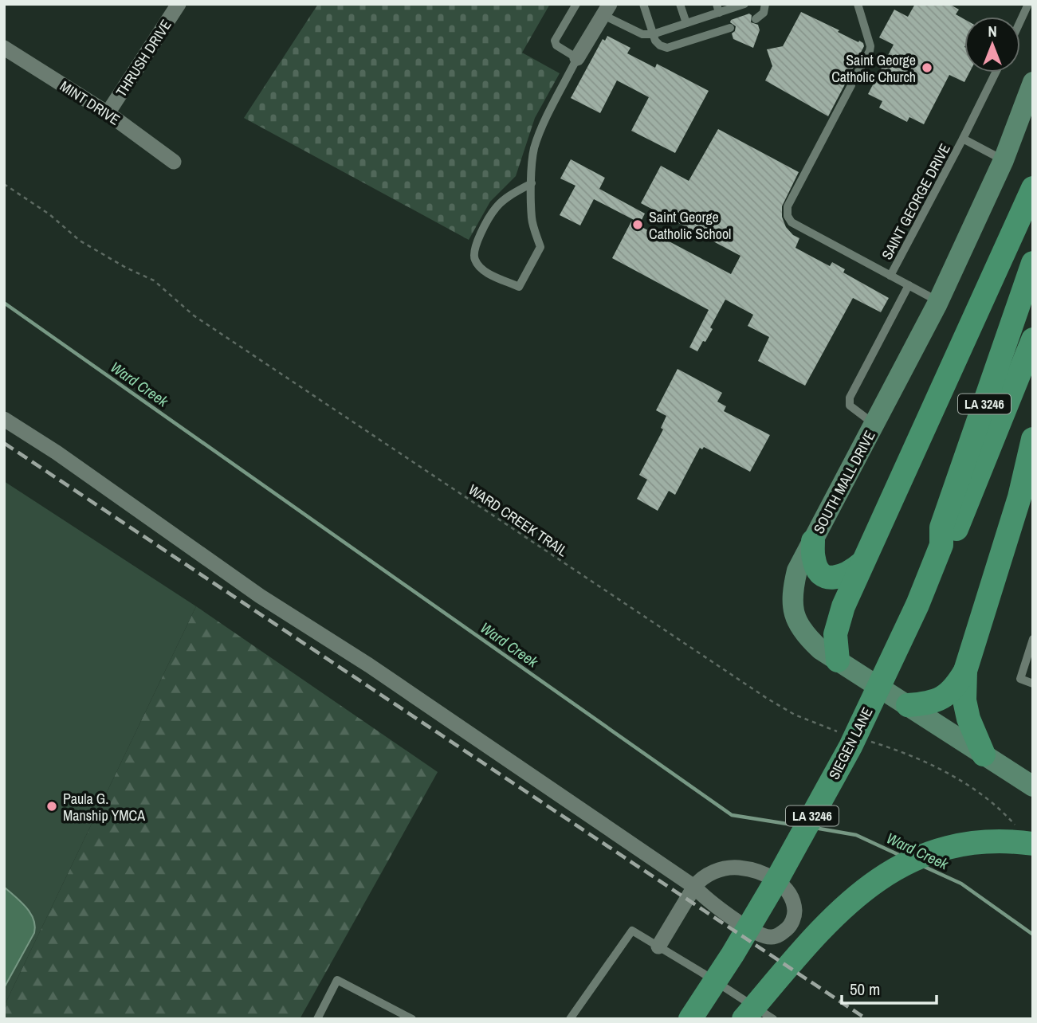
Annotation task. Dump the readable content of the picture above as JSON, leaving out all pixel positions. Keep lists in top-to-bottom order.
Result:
{
  "streets": {
    "main road": ["LA 3246", "SIEGEN LANE"],
    "street": ["THRUSH DRIVE", "MINT DRIVE", "SOUTH MALL DRIVE"],
    "lane": ["SAINT GEORGE DRIVE"],
    "path": ["WARD CREEK TRAIL"]
  },
  "crossings": [
    ["THRUSH DRIVE", "MINT DRIVE"],
    ["SAINT GEORGE DRIVE", "SOUTH MALL DRIVE"]
  ],
  "water": ["Ward Creek"],
  "places": ["Saint George Catholic Church", "Saint George Catholic School", "Paula G. Manship YMCA"],
  "scale_bar": "50 m",
  "north": "top"
}
